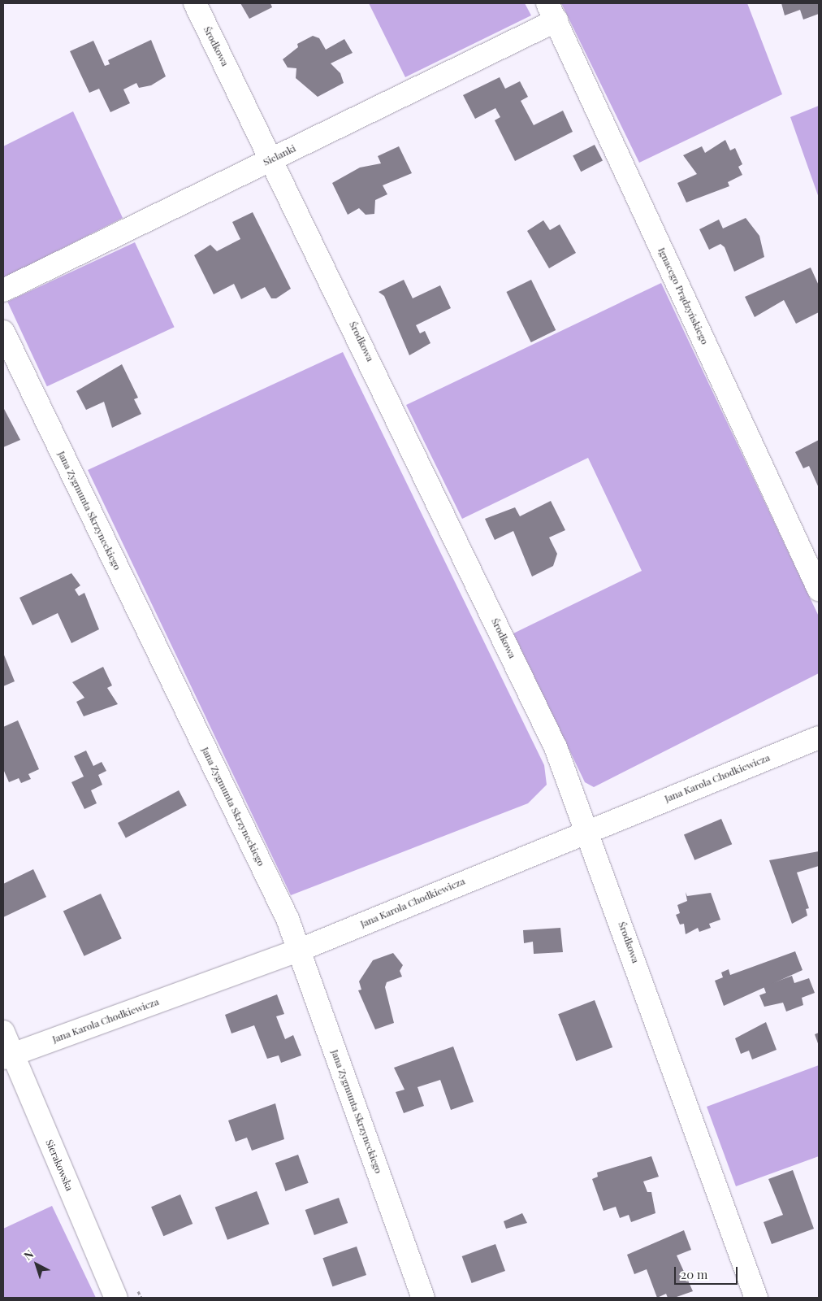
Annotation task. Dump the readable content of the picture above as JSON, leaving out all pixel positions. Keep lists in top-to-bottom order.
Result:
{
  "streets": {
    "street": [
      "Środkowa",
      "Sielanki",
      "Ignacego Prądzyńskiego",
      "Jana Zygmunta Skrzyneckiego",
      "Jana Karola Chodkiewicza",
      "Sierakowska"
    ]
  },
  "crossings": [
    ["Środkowa", "Sielanki"],
    ["Środkowa", "Jana Karola Chodkiewicza"],
    ["Sielanki", "Ignacego Prądzyńskiego"],
    ["Jana Zygmunta Skrzyneckiego", "Jana Karola Chodkiewicza"],
    ["Jana Karola Chodkiewicza", "Sierakowska"]
  ],
  "scale_bar": "20 m",
  "north": "top left"
}
